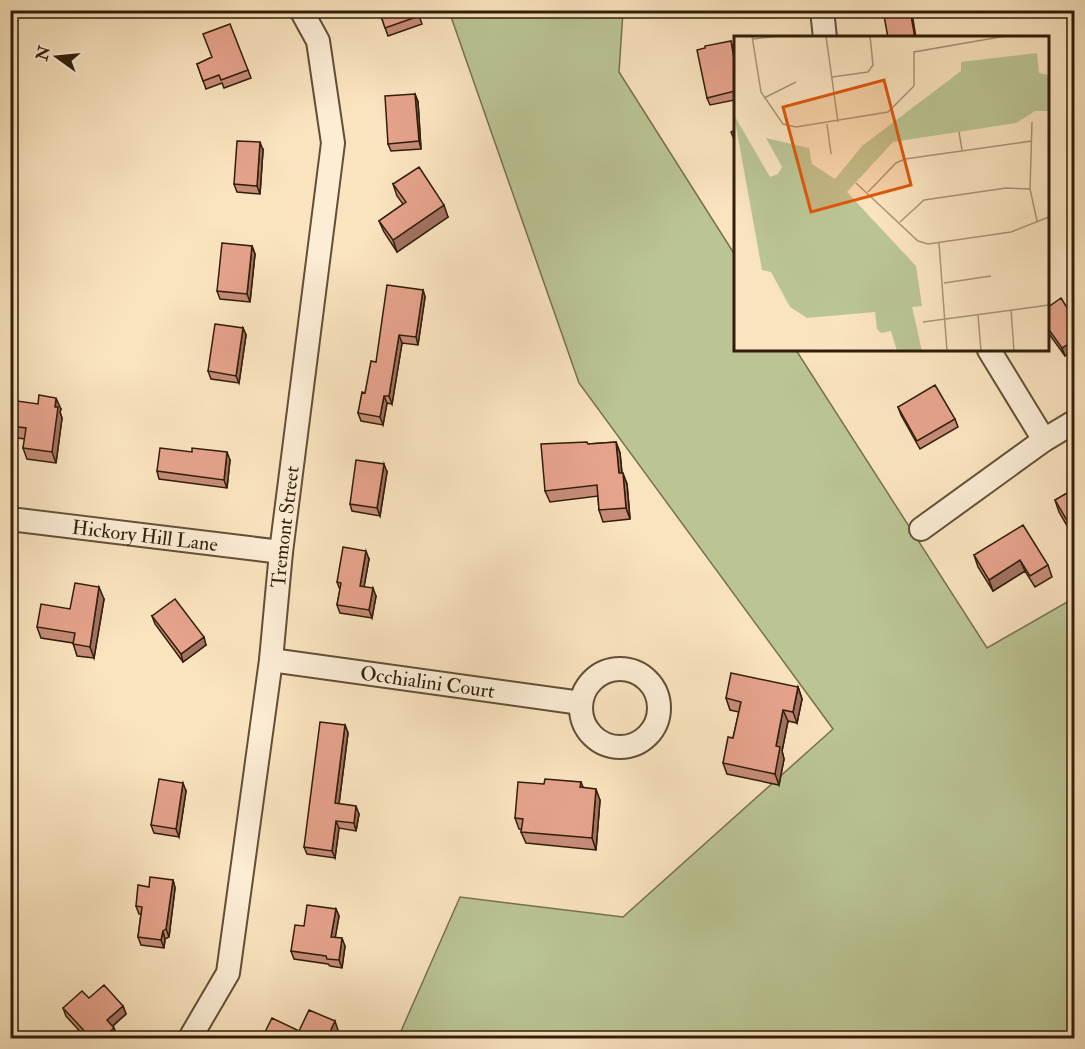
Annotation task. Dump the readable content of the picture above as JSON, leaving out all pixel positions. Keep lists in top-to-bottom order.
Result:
{
  "streets": {
    "street": ["Tremont Street", "Hickory Hill Lane", "Occhialini Court"]
  },
  "crossings": [
    ["Tremont Street", "Hickory Hill Lane"],
    ["Tremont Street", "Occhialini Court"]
  ],
  "north": "left"
}
